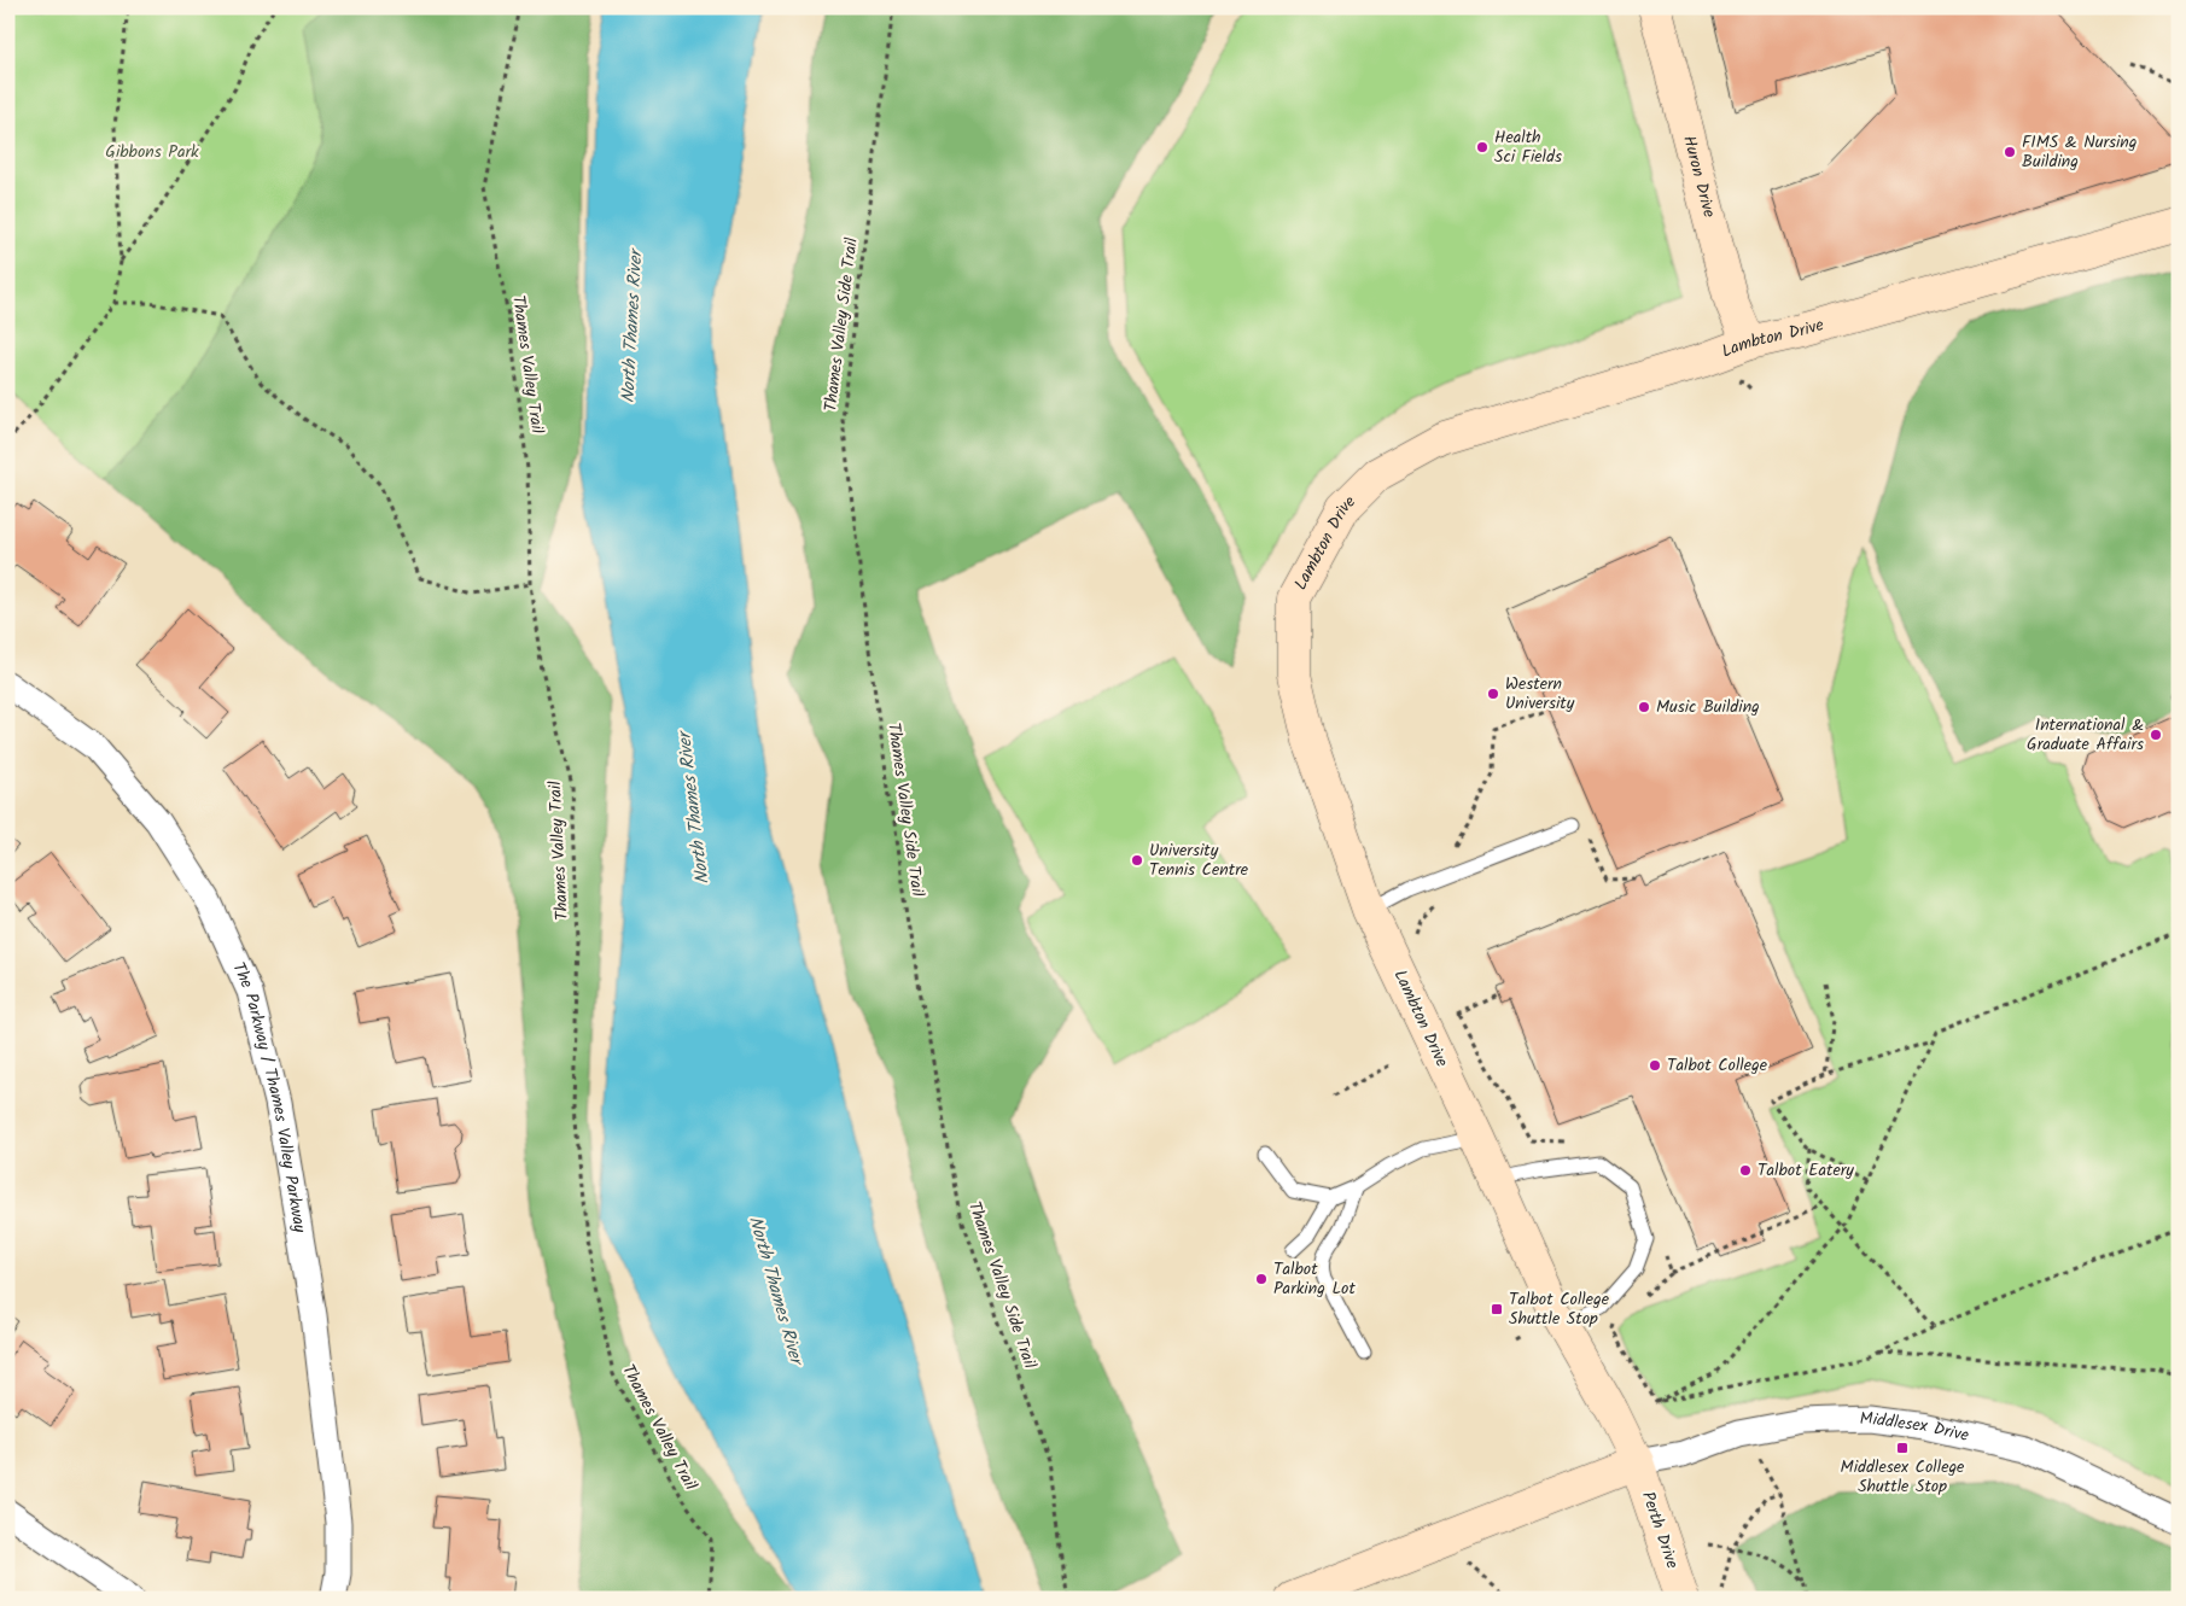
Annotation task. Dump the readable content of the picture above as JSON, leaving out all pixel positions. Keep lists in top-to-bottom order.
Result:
{
  "streets": {
    "street": [
      "Huron Drive",
      "Lambton Drive",
      "The Parkway / Thames Valley Parkway",
      "Middlesex Drive",
      "Perth Drive"
    ],
    "path": ["Thames Valley Side Trail", "Thames Valley Trail"]
  },
  "crossings": [
    ["Huron Drive", "Lambton Drive"],
    ["Lambton Drive", "Middlesex Drive"],
    ["Lambton Drive", "Perth Drive"],
    ["Middlesex Drive", "Perth Drive"]
  ],
  "water": ["North Thames River"],
  "parks": ["Gibbons Park"],
  "places": {
    "other": [
      "Health Sci Fields",
      "FIMS & Nursing Building",
      "Western University",
      "Music Building",
      "International & Graduate Affairs",
      "University Tennis Centre",
      "Talbot College",
      "Talbot Eatery",
      "Talbot Parking Lot"
    ],
    "transit": ["Talbot College Shuttle Stop", "Middlesex College Shuttle Stop"]
  }
}
